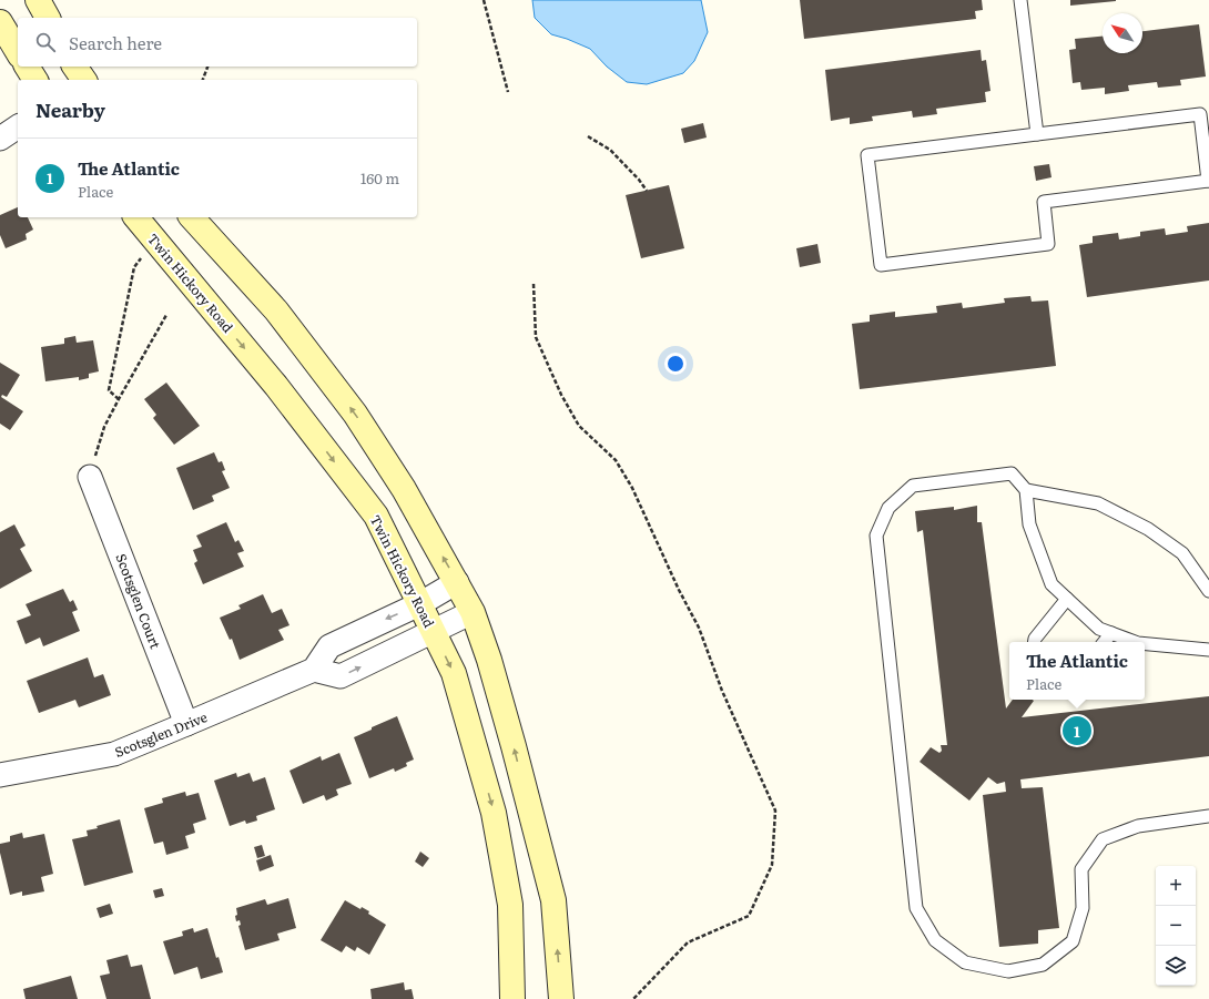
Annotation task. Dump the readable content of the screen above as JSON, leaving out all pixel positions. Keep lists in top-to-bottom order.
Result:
{
  "streets": {
    "main road": ["Twin Hickory Road"],
    "street": ["Scotsglen Court", "Scotsglen Drive"]
  },
  "crossings": [
    ["Scotsglen Court", "Scotsglen Drive"]
  ],
  "north": "top left",
  "page": {
    "search": "Search here",
    "heading": "Nearby",
    "list": [
      {
        "mark": "1",
        "name": "The Atlantic",
        "note": "Place",
        "value": "160 m"
      }
    ],
    "popup": ["The Atlantic", "Place"],
    "pins": "1",
    "map_buttons": ["+", "−"]
  }
}
